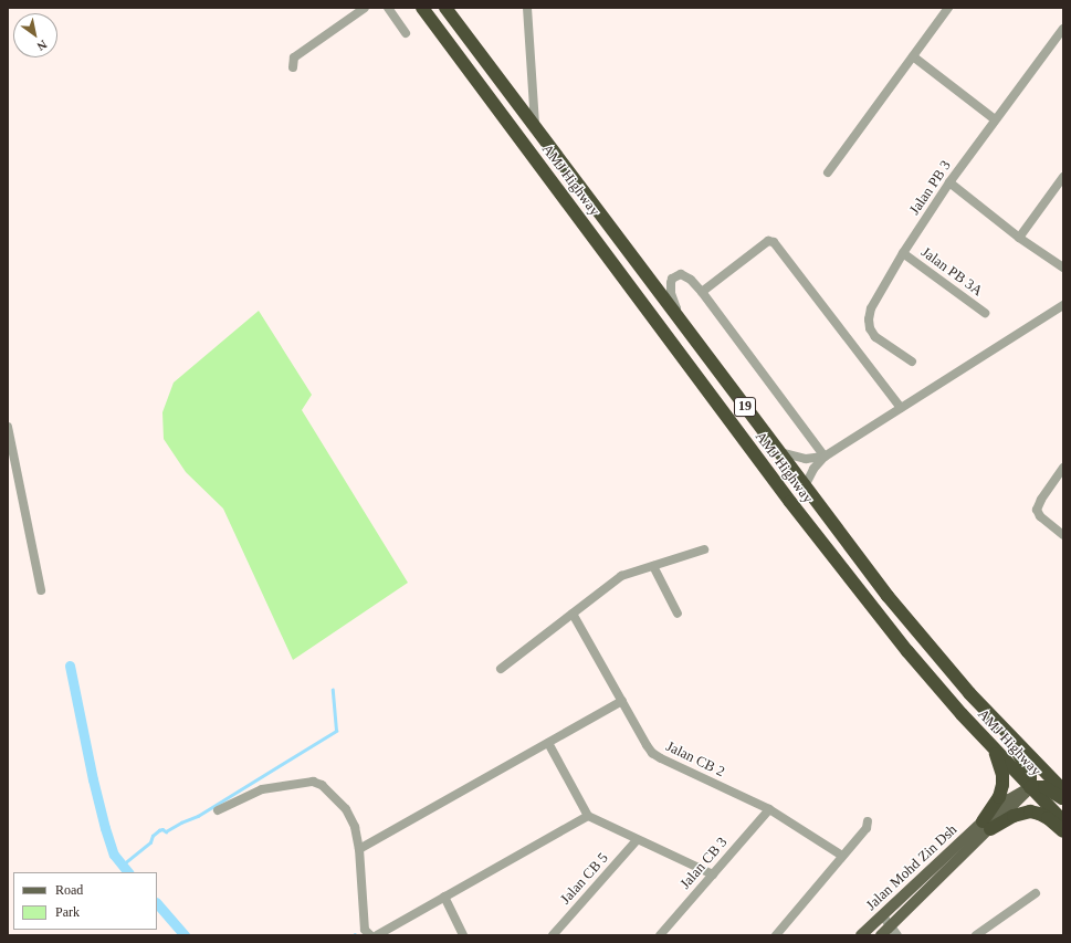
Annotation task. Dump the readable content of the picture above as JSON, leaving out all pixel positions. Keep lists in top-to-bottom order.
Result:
{
  "streets": {
    "highway": ["AMJ Highway", "19"],
    "main road": ["Jalan Mohd Zin Dsh"],
    "street": [
      "Jalan PB 3",
      "Jalan PB 3A",
      "Jalan CB 2",
      "Jalan CB 3",
      "Jalan CB 5"
    ]
  },
  "crossings": [
    ["Jalan PB 3", "Jalan PB 3A"],
    ["Jalan CB 2", "Jalan CB 3"]
  ],
  "legend": ["Road", "Park"],
  "north": "bottom right"
}
